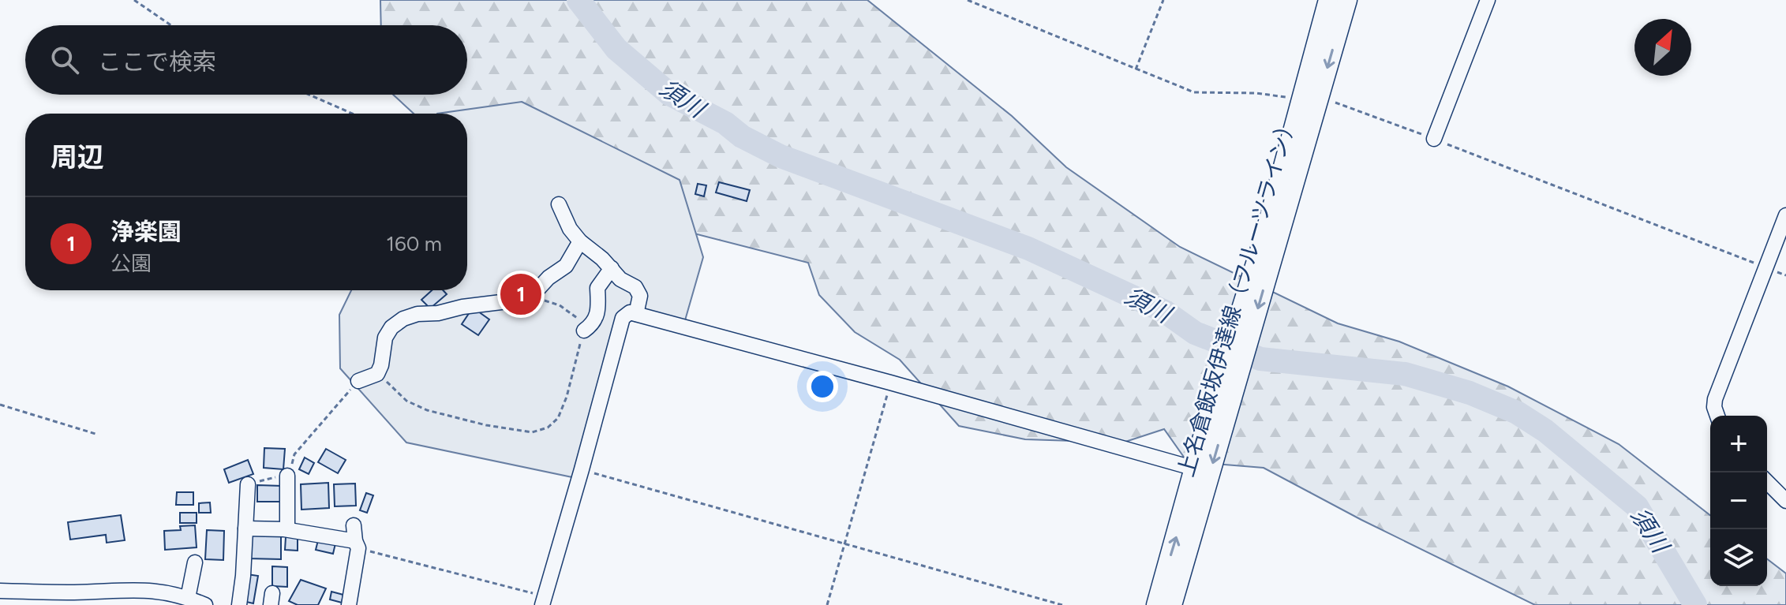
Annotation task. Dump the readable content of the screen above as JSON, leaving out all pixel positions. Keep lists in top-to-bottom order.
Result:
{
  "streets": {
    "main road": ["上名倉飯坂伊達線（フルーツライン）"]
  },
  "water": ["須川"],
  "north": "top right",
  "page": {
    "search": "ここで検索",
    "heading": "周辺",
    "list": [
      {
        "mark": "1",
        "name": "浄楽園",
        "note": "公園",
        "value": "160 m"
      }
    ],
    "pins": "1",
    "map_buttons": ["+", "−"]
  }
}
